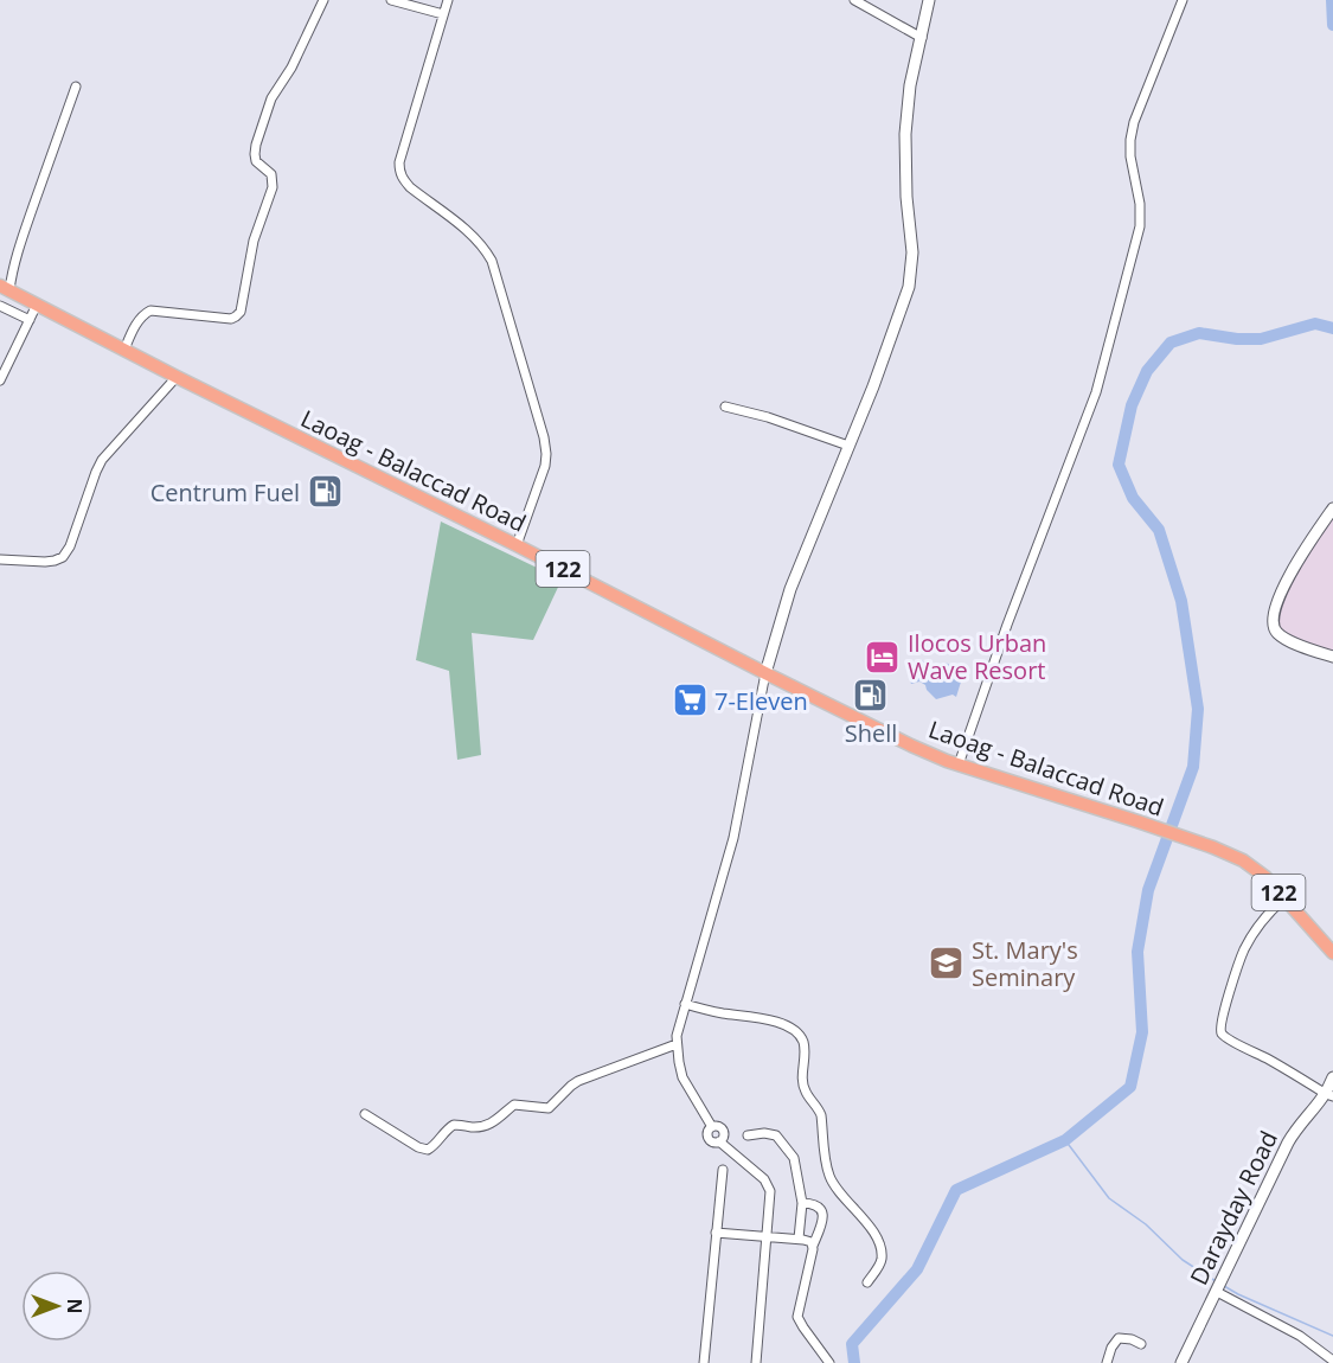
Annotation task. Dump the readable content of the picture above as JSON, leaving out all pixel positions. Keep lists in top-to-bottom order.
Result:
{
  "streets": {
    "main road": ["Laoag - Balaccad Road", "122"],
    "street": ["Darayday Road"]
  },
  "places": {
    "fuel station": ["Centrum Fuel", "Shell"],
    "hotel": ["Ilocos Urban Wave Resort"],
    "supermarket": ["7-Eleven"],
    "school or university": ["St. Mary's Seminary"]
  },
  "north": "right"
}
